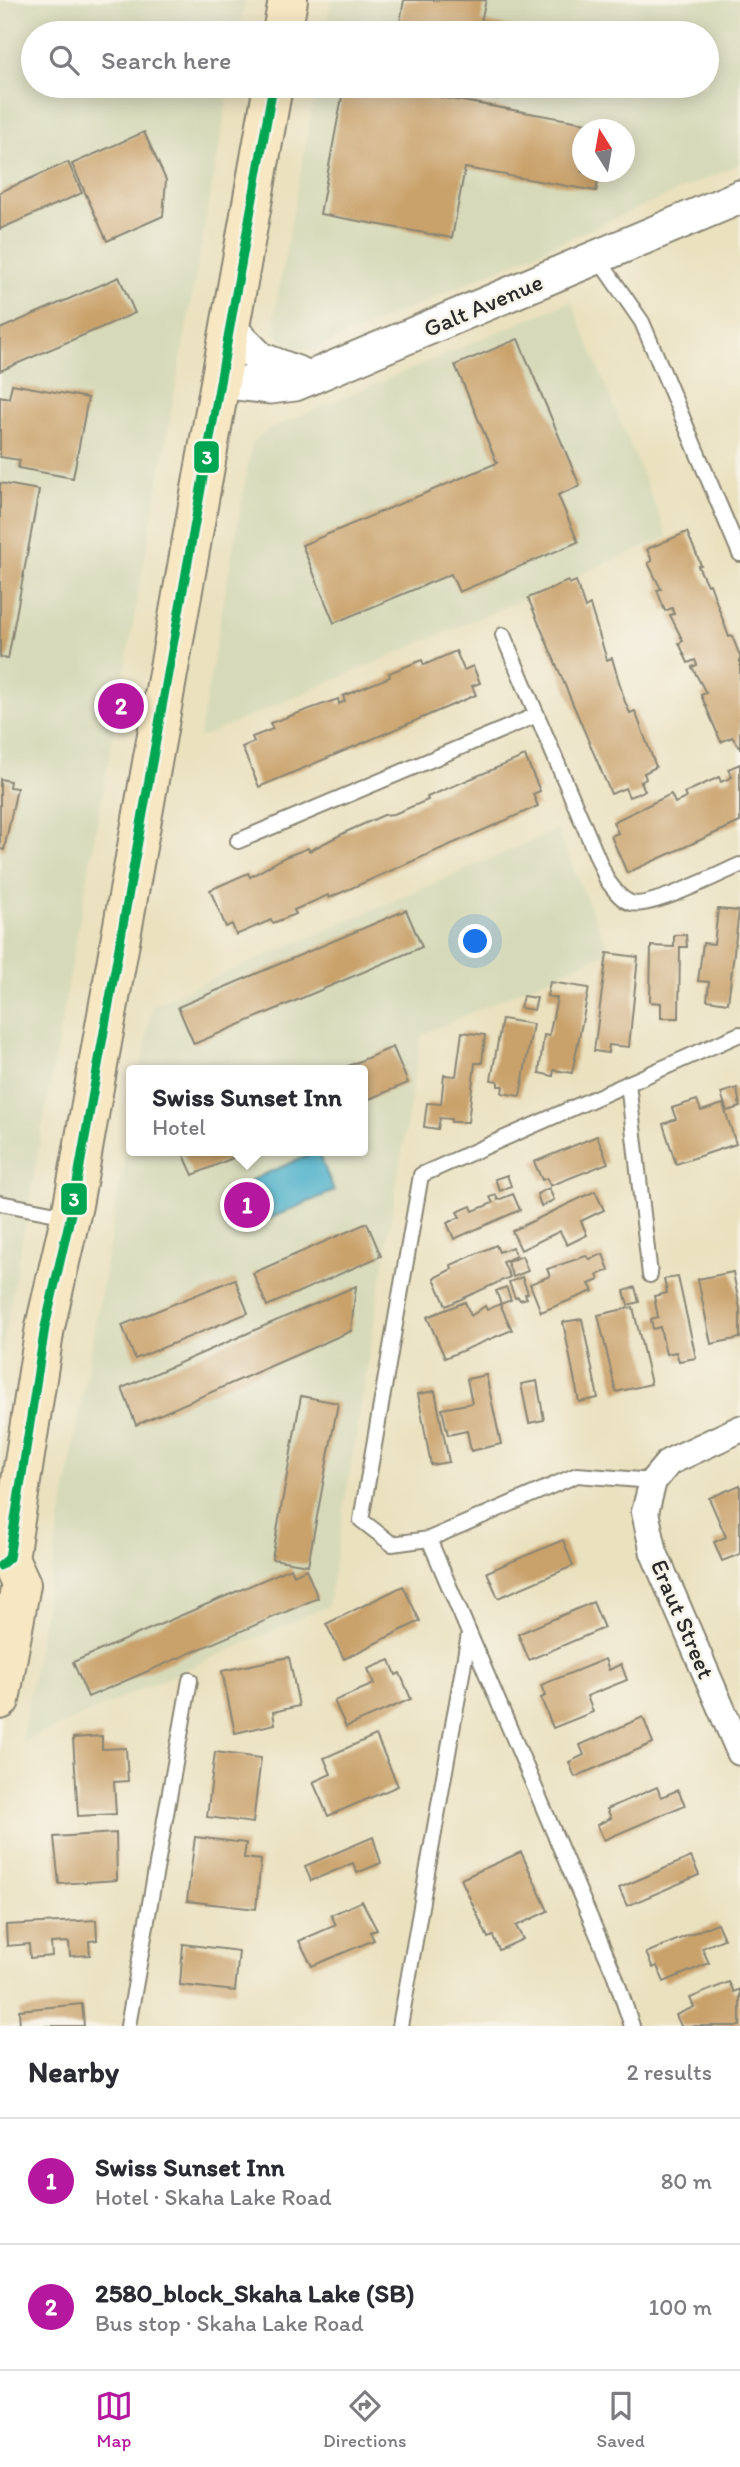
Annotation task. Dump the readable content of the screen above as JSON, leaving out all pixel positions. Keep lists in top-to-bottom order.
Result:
{
  "streets": {
    "street": ["Galt Avenue", "Eraut Street"]
  },
  "lines": ["transit line 3"],
  "north": "top",
  "page": {
    "search": "Search here",
    "pins": ["2", "1"],
    "popup": ["Swiss Sunset Inn", "Hotel"],
    "heading": ["Nearby", "2 results"],
    "list": [
      {
        "mark": "1",
        "name": "Swiss Sunset Inn",
        "note": "Hotel · Skaha Lake Road",
        "value": "80 m"
      },
      {
        "mark": "2",
        "name": "2580_block_Skaha Lake (SB)",
        "note": "Bus stop · Skaha Lake Road",
        "value": "100 m"
      }
    ],
    "nav": ["Map", "Directions", "Saved"]
  }
}
